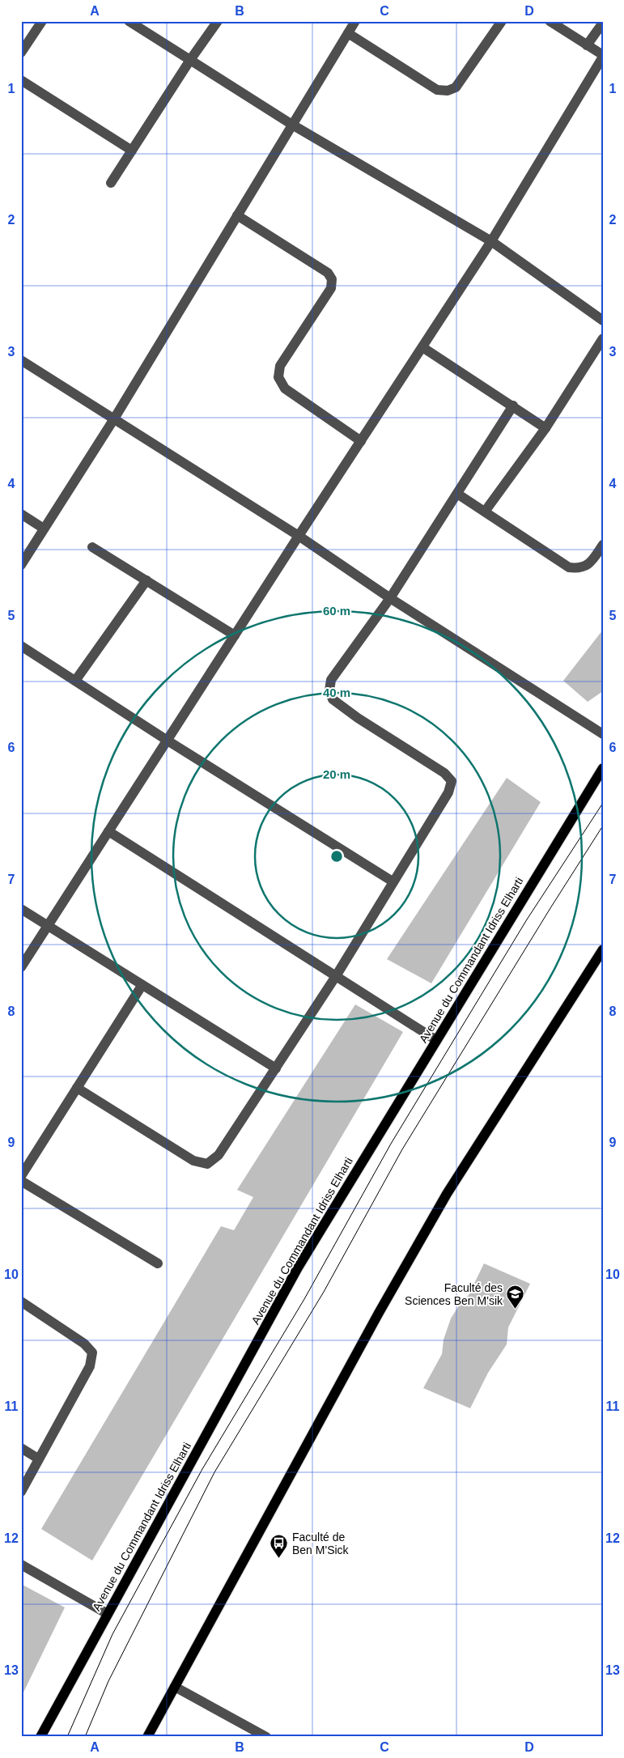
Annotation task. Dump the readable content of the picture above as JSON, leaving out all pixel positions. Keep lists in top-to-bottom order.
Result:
{
  "streets": {
    "main road": ["Avenue du Commandant Idriss Elharti"]
  },
  "places": {
    "school or university": ["Faculté des Sciences Ben M'sik"],
    "bus stop": ["Faculté de Ben M'Sick"]
  },
  "grid": {
    "columns": [
      "A",
      "B",
      "C",
      "D"
    ],
    "rows": [
      "1",
      "2",
      "3",
      "4",
      "5",
      "6",
      "7",
      "8",
      "9",
      "10",
      "11",
      "12",
      "13"
    ]
  },
  "rings": ["60 m", "40 m", "20 m"]
}
